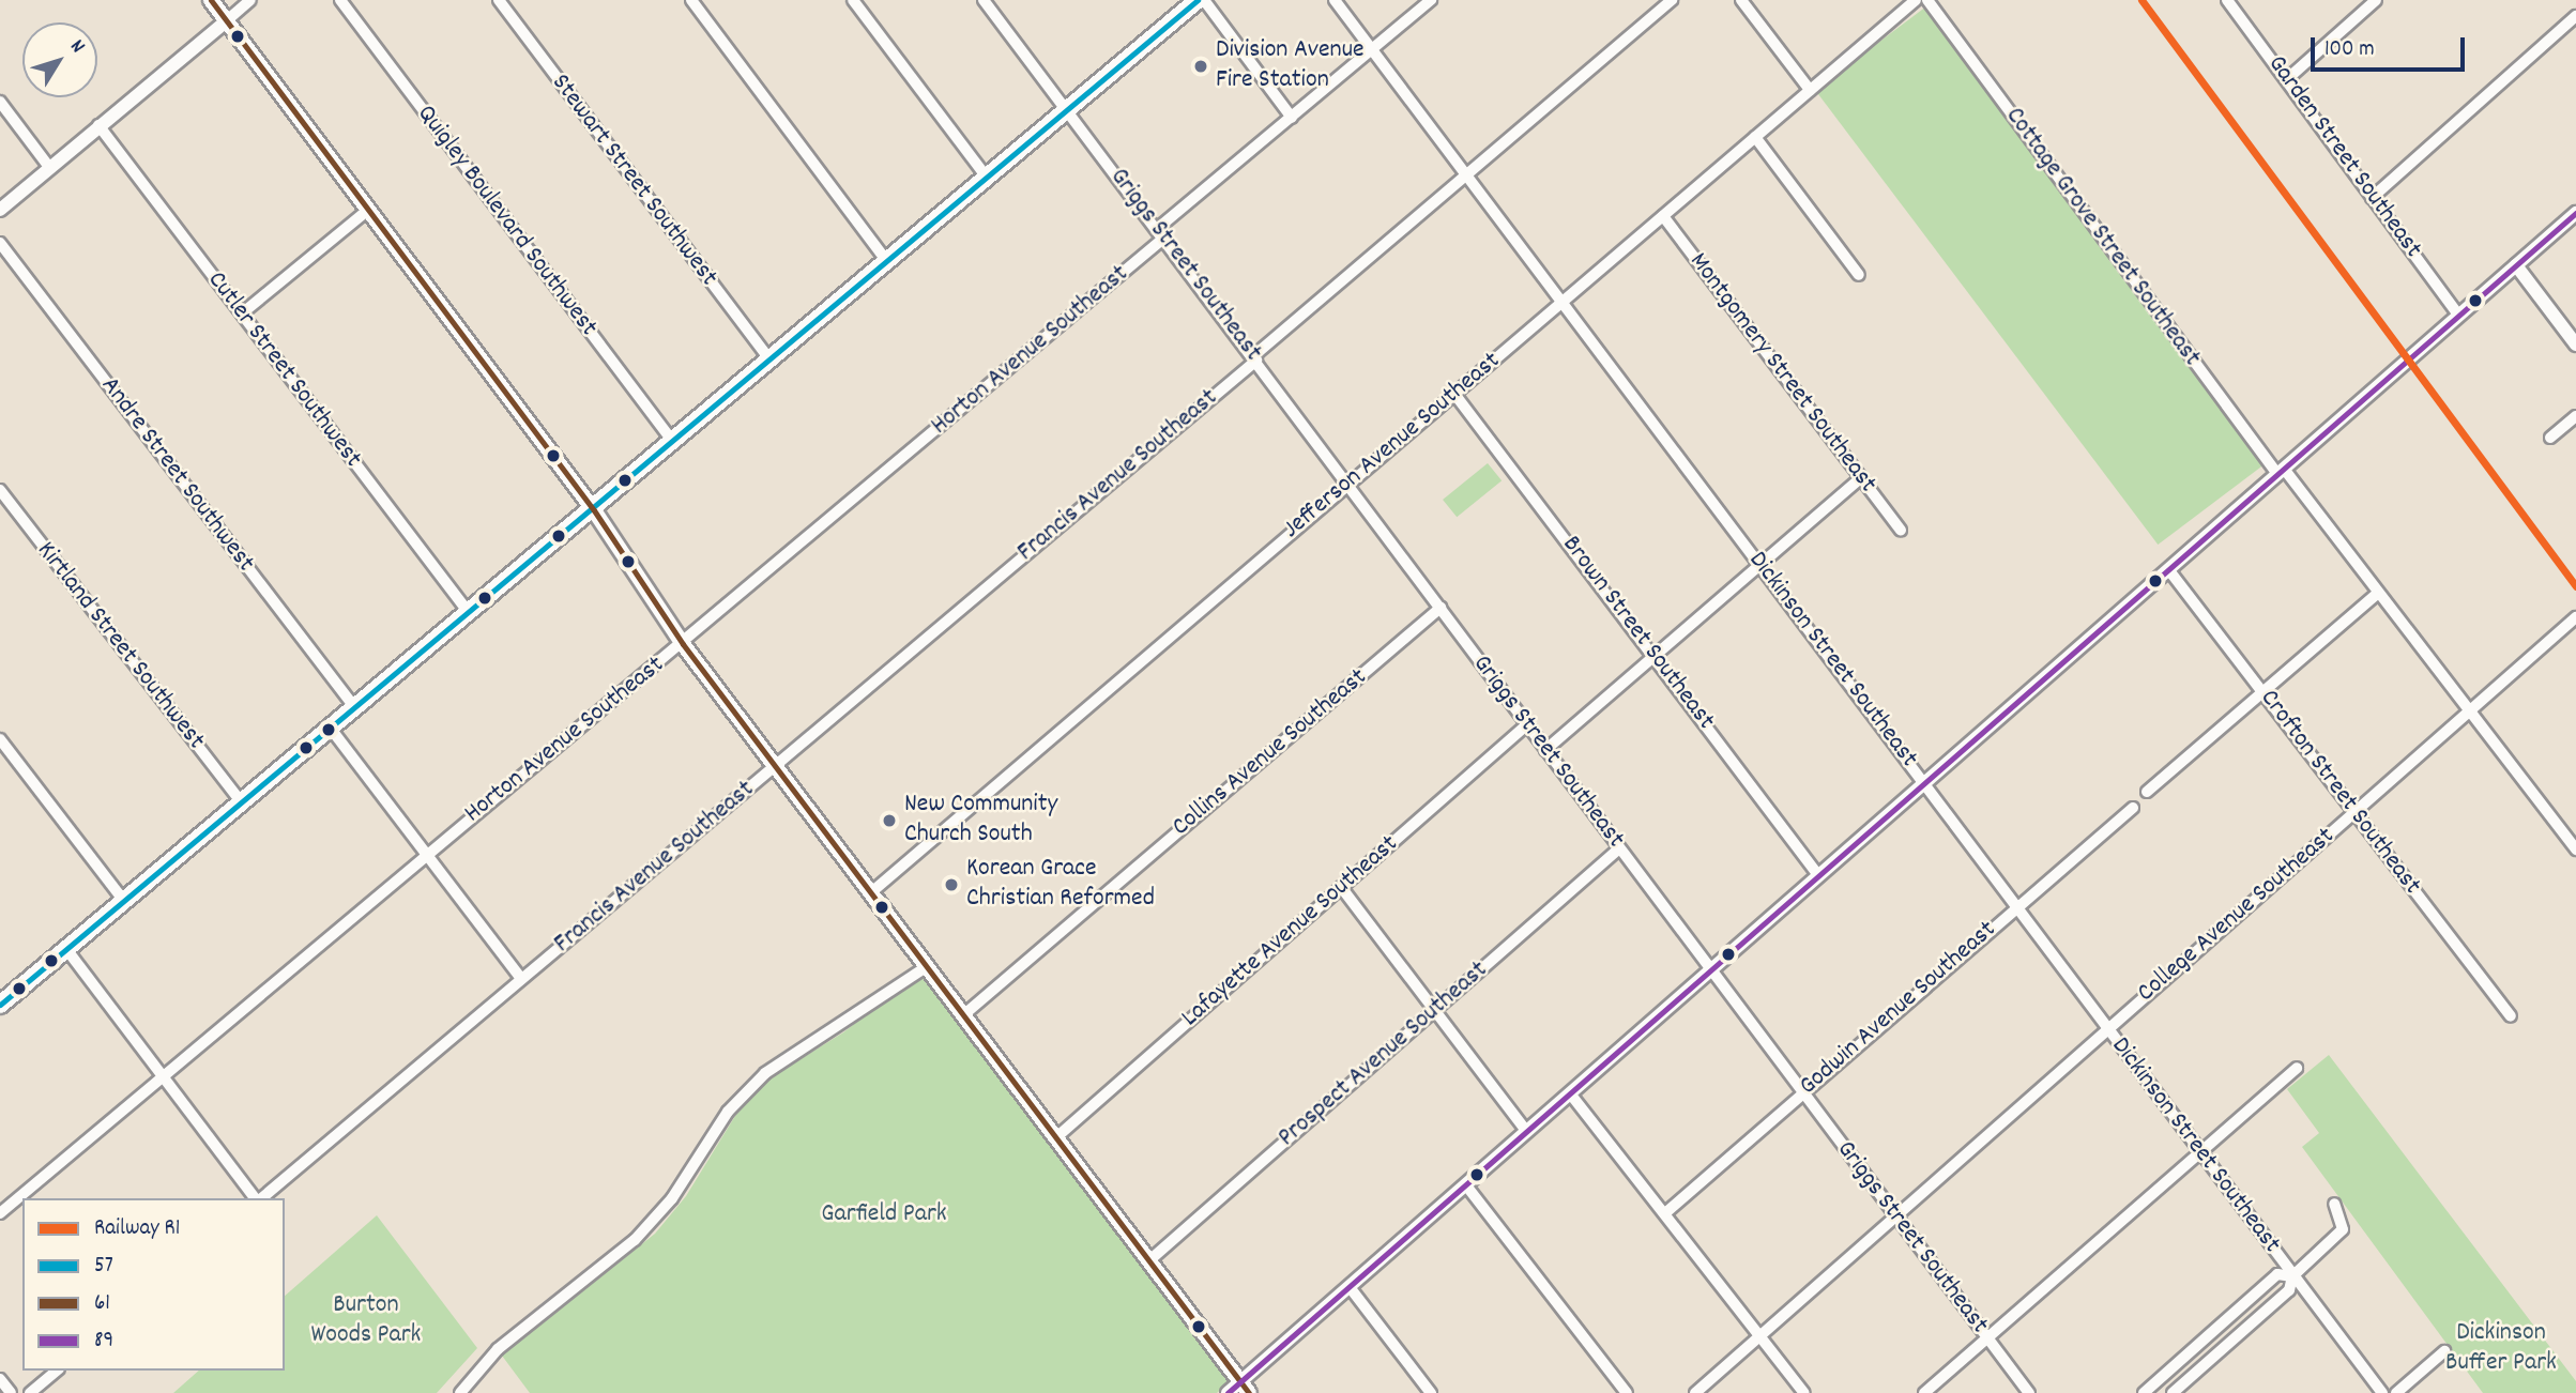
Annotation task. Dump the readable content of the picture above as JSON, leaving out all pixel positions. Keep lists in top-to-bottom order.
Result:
{
  "streets": {
    "street": [
      "Garden Street Southeast",
      "Stewart Street Southwest",
      "Quigley Boulevard Southwest",
      "Cottage Grove Street Southeast",
      "Griggs Street Southeast",
      "Horton Avenue Southeast",
      "Cutler Street Southwest",
      "Montgomery Street Southeast",
      "Jefferson Avenue Southeast",
      "Andre Street Southwest",
      "Francis Avenue Southeast",
      "Brown Street Southeast",
      "Kirtland Street Southwest",
      "Dickinson Street Southeast",
      "Collins Avenue Southeast",
      "Crofton Street Southeast",
      "College Avenue Southeast",
      "Lafayette Avenue Southeast",
      "Godwin Avenue Southeast",
      "Prospect Avenue Southeast"
    ]
  },
  "crossings": [
    ["Cottage Grove Street Southeast", "College Avenue Southeast"],
    ["Griggs Street Southeast", "Horton Avenue Southeast"],
    ["Griggs Street Southeast", "Jefferson Avenue Southeast"],
    ["Griggs Street Southeast", "Francis Avenue Southeast"],
    ["Griggs Street Southeast", "Collins Avenue Southeast"],
    ["Griggs Street Southeast", "College Avenue Southeast"],
    ["Griggs Street Southeast", "Lafayette Avenue Southeast"],
    ["Griggs Street Southeast", "Godwin Avenue Southeast"],
    ["Griggs Street Southeast", "Prospect Avenue Southeast"],
    ["Horton Avenue Southeast", "Dickinson Street Southeast"],
    ["Montgomery Street Southeast", "Jefferson Avenue Southeast"],
    ["Jefferson Avenue Southeast", "Brown Street Southeast"],
    ["Jefferson Avenue Southeast", "Dickinson Street Southeast"],
    ["Francis Avenue Southeast", "Dickinson Street Southeast"],
    ["Dickinson Street Southeast", "College Avenue Southeast"],
    ["Dickinson Street Southeast", "Godwin Avenue Southeast"],
    ["Crofton Street Southeast", "College Avenue Southeast"]
  ],
  "parks": ["Garfield Park", "Burton Woods Park", "Dickinson Buffer Park"],
  "places": ["Division Avenue Fire Station", "New Community Church South", "Korean Grace Christian Reformed"],
  "lines": [
    "rail line R1",
    "transit line 57",
    "transit line 61",
    "transit line 89"
  ],
  "legend": [
    "Railway R1",
    "57",
    "61",
    "89"
  ],
  "scale_bar": "100 m",
  "north": "top right"
}
